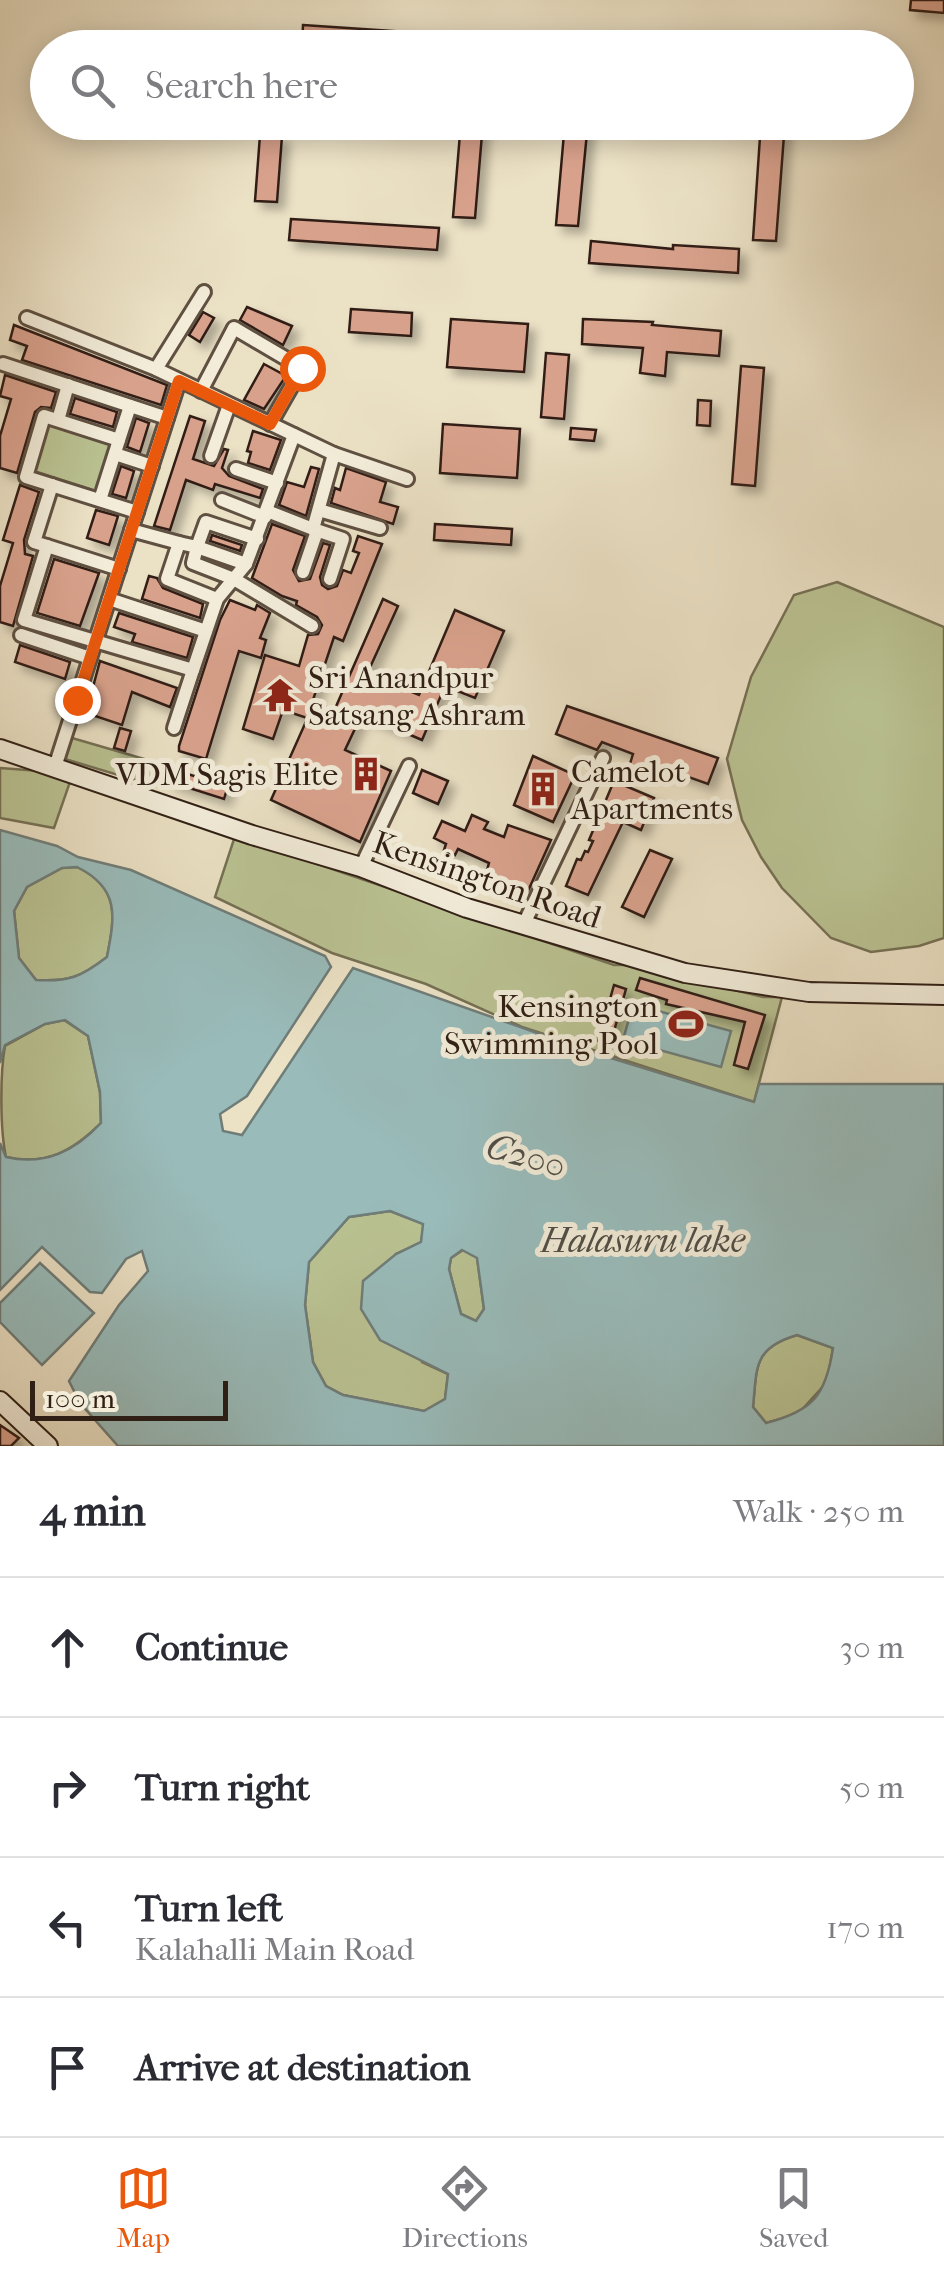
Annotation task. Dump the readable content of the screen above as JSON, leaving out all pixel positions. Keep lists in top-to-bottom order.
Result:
{
  "streets": {
    "main road": ["Kensington Road"]
  },
  "water": ["C200", "Halasuru lake"],
  "places": {
    "temple": ["Sri Anandpur Satsang Ashram"],
    "building": ["VDM Sagis Elite", "Camelot Apartments"],
    "sports": ["Kensington Swimming Pool"]
  },
  "scale_bar": "100 m",
  "page": {
    "search": "Search here",
    "scale": "100 m",
    "heading": ["4 min", "Walk · 250 m"],
    "list": [
      ["Continue", "30 m"],
      ["Turn right", "50 m"],
      ["Turn left", "Kalahalli Main Road", "170 m"],
      "Arrive at destination"
    ],
    "nav": ["Map", "Directions", "Saved"]
  }
}
